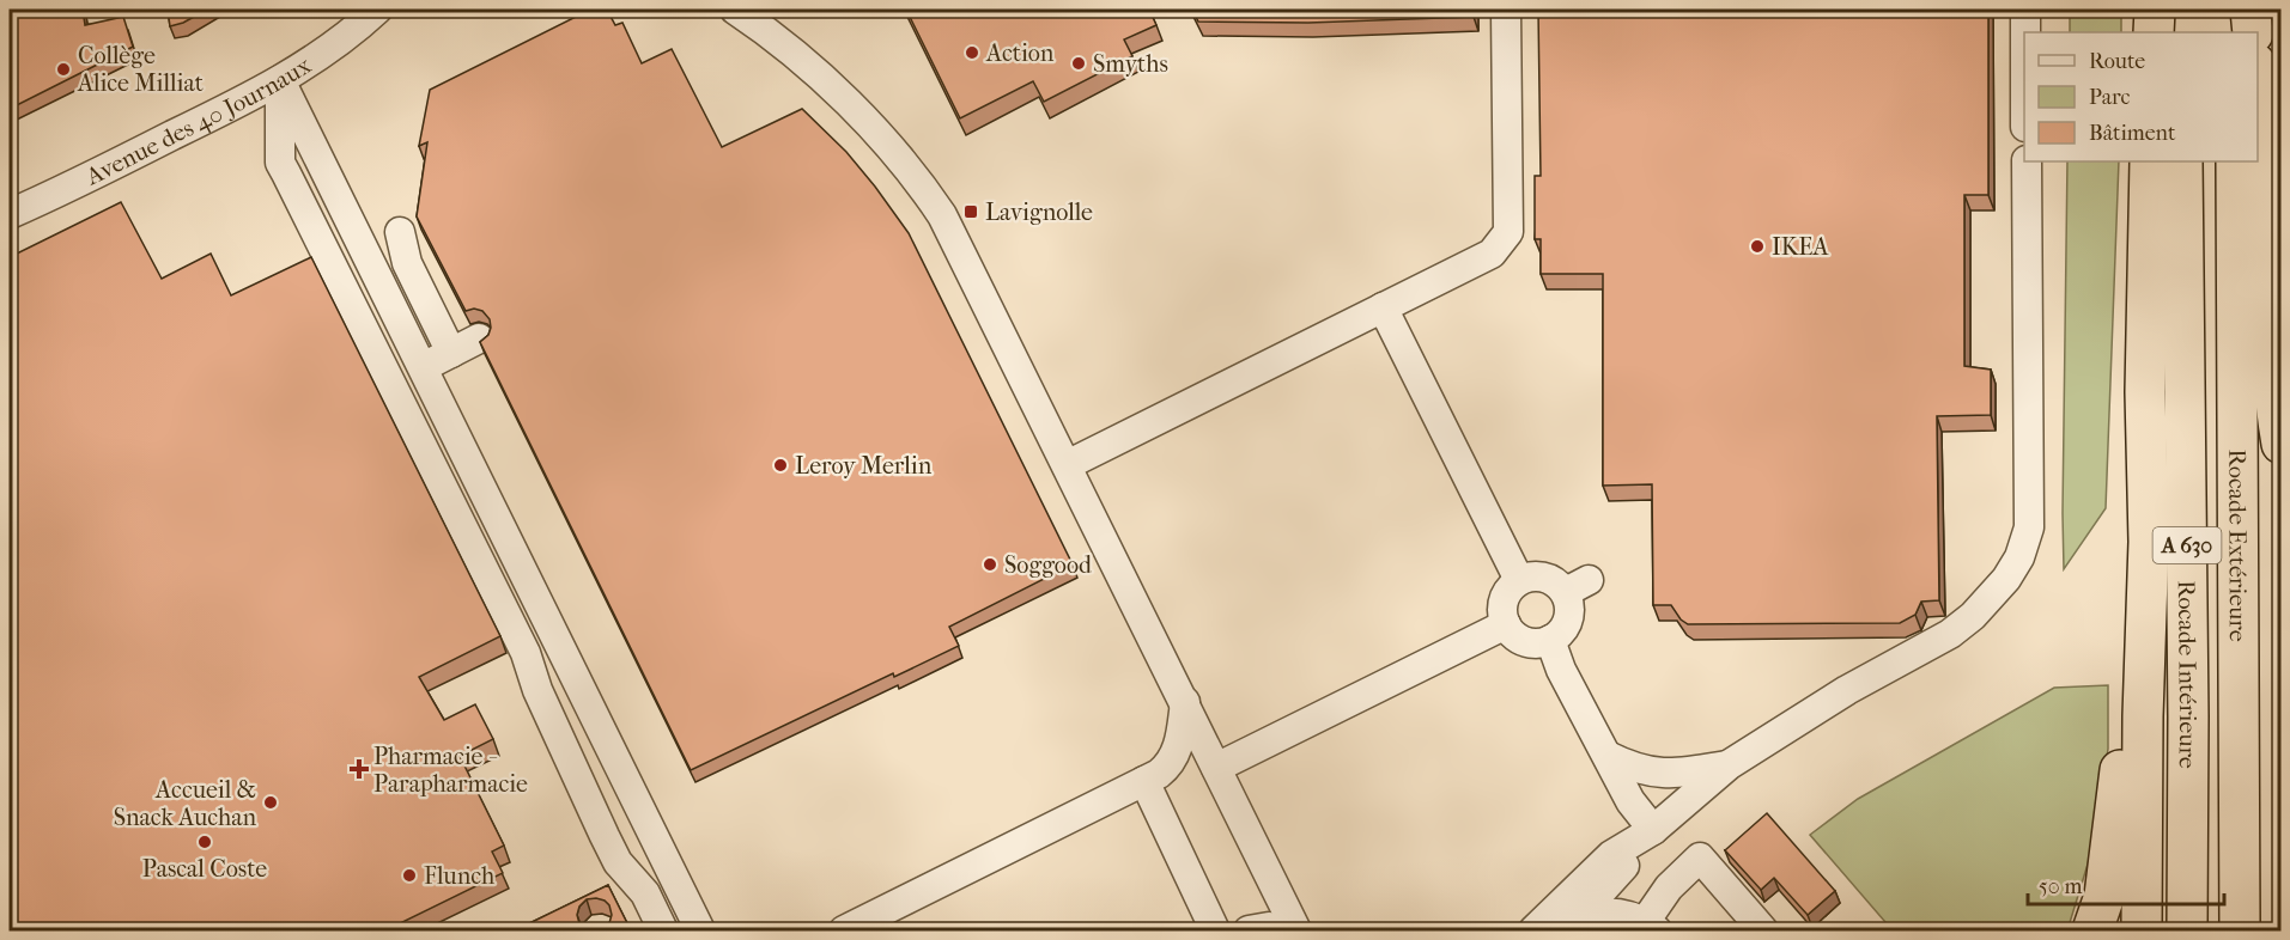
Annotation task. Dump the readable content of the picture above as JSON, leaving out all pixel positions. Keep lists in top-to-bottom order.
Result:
{
  "streets": {
    "highway": ["A 630", "Rocade Extérieure", "Rocade Intérieure"],
    "street": ["Avenue des 40 Journaux"]
  },
  "places": {
    "other": [
      "Action",
      "Smyths",
      "Collège Alice Milliat",
      "IKEA",
      "Leroy Merlin",
      "Soggood",
      "Accueil & Snack Auchan",
      "Pascal Coste",
      "Flunch"
    ],
    "transit": ["Lavignolle"],
    "health": ["Pharmacie - Parapharmacie"]
  },
  "legend": ["Route", "Parc", "Bâtiment"],
  "scale_bar": "50 m"
}
